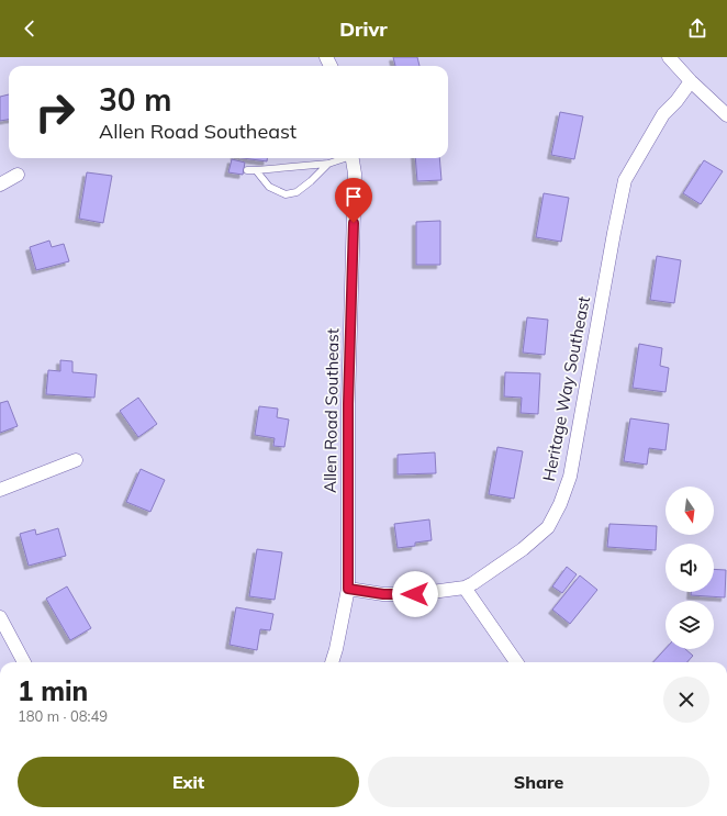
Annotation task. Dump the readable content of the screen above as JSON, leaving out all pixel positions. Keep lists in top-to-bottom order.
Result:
{
  "streets": {
    "street": ["Heritage Way Southeast", "Allen Road Southeast"]
  },
  "crossings": [
    ["Heritage Way Southeast", "Allen Road Southeast"]
  ],
  "north": "bottom",
  "page": {
    "header": "Drivr",
    "turn": ["30 m", "Allen Road Southeast"],
    "heading": ["1 min", "180 m · 08:49"],
    "buttons": ["Exit", "Share"]
  }
}
